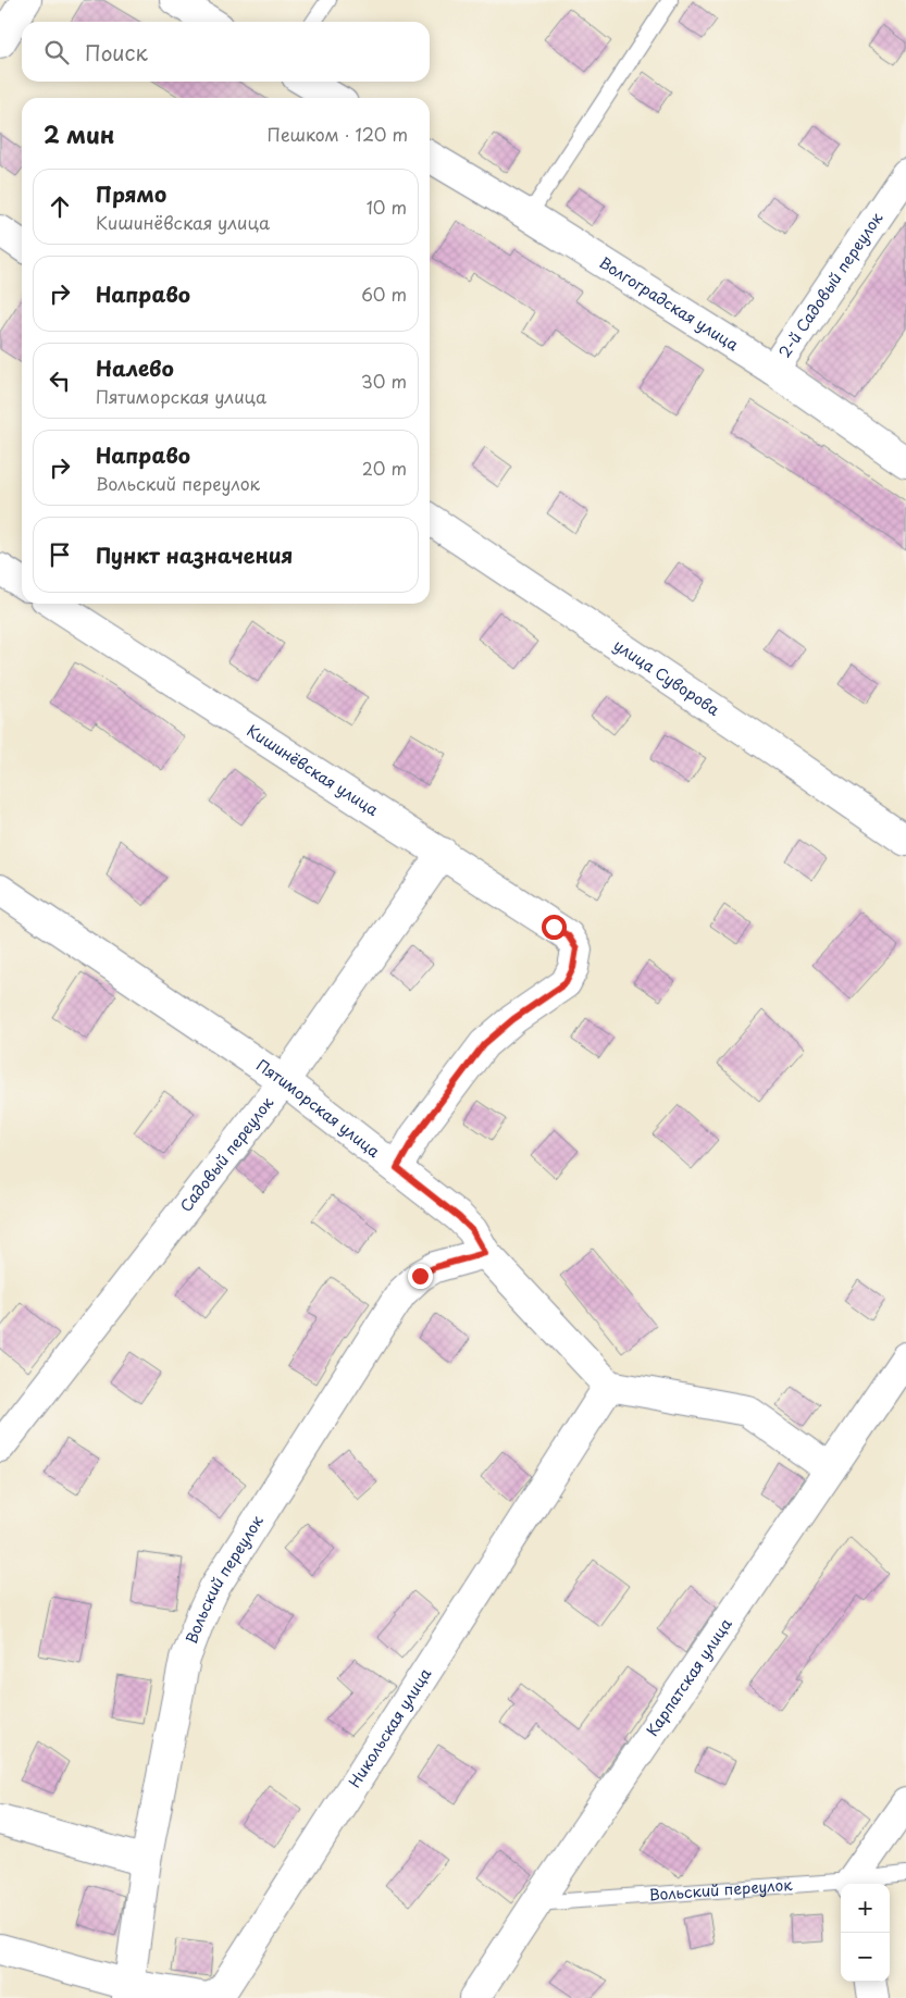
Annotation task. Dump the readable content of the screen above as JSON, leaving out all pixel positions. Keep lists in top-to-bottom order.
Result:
{
  "streets": {
    "street": [
      "2-й Садовый переулок",
      "Волгоградская улица",
      "улица Суворова",
      "Кишинёвская улица",
      "Пятиморская улица",
      "Садовый переулок",
      "Вольский переулок",
      "Карпатская улица",
      "Никольская улица"
    ]
  },
  "crossings": [
    ["2-й Садовый переулок", "Волгоградская улица"],
    ["Кишинёвская улица", "Пятиморская улица"],
    ["Кишинёвская улица", "Садовый переулок"],
    ["Пятиморская улица", "Садовый переулок"],
    ["Пятиморская улица", "Вольский переулок"],
    ["Пятиморская улица", "Никольская улица"],
    ["Вольский переулок", "Карпатская улица"],
    ["Вольский переулок", "Никольская улица"]
  ],
  "page": {
    "search": "Поиск",
    "heading": ["2 мин", "Пешком · 120 m"],
    "list": [
      ["Прямо", "Кишинёвская улица", "10 m"],
      ["Направо", "60 m"],
      ["Налево", "Пятиморская улица", "30 m"],
      ["Направо", "Вольский переулок", "20 m"],
      "Пункт назначения"
    ],
    "map_buttons": ["+", "−"]
  }
}
